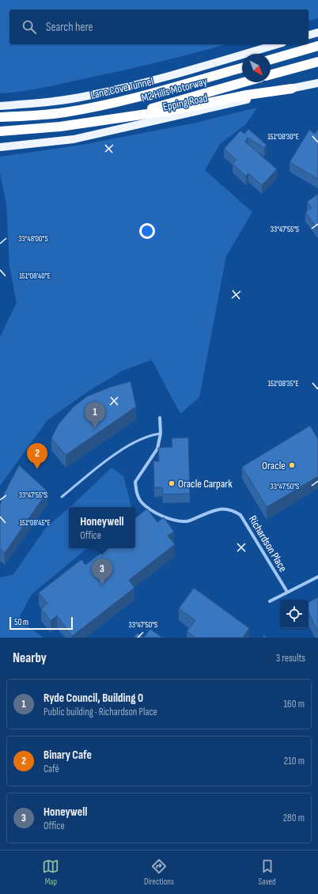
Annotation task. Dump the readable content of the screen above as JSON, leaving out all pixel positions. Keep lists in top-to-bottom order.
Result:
{
  "streets": {
    "highway": ["Lane Cove Tunnel", "M2 Hills Motorway"],
    "main road": ["Epping Road"],
    "street": ["Richardson Place"]
  },
  "places": ["Oracle", "Oracle Carpark"],
  "scale_bar": "50 m",
  "north": "bottom right",
  "page": {
    "search": "Search here",
    "pins": ["1", "2", "3"],
    "popup": ["Honeywell", "Office"],
    "scale": "50 m",
    "heading": ["Nearby", "3 results"],
    "list": [
      {
        "mark": "1",
        "name": "Ryde Council, Building 0",
        "note": "Public building · Richardson Place",
        "value": "160 m"
      },
      {
        "mark": "2",
        "name": "Binary Cafe",
        "note": "Café",
        "value": "210 m"
      },
      {
        "mark": "3",
        "name": "Honeywell",
        "note": "Office",
        "value": "280 m"
      }
    ],
    "nav": ["Map", "Directions", "Saved"]
  },
  "coordinates": [
    "151°08'30\"E",
    "33°47'55\"S",
    "33°48'00\"S",
    "151°08'40\"E",
    "151°08'35\"E",
    "33°47'50\"S",
    "151°08'45\"E"
  ]
}
